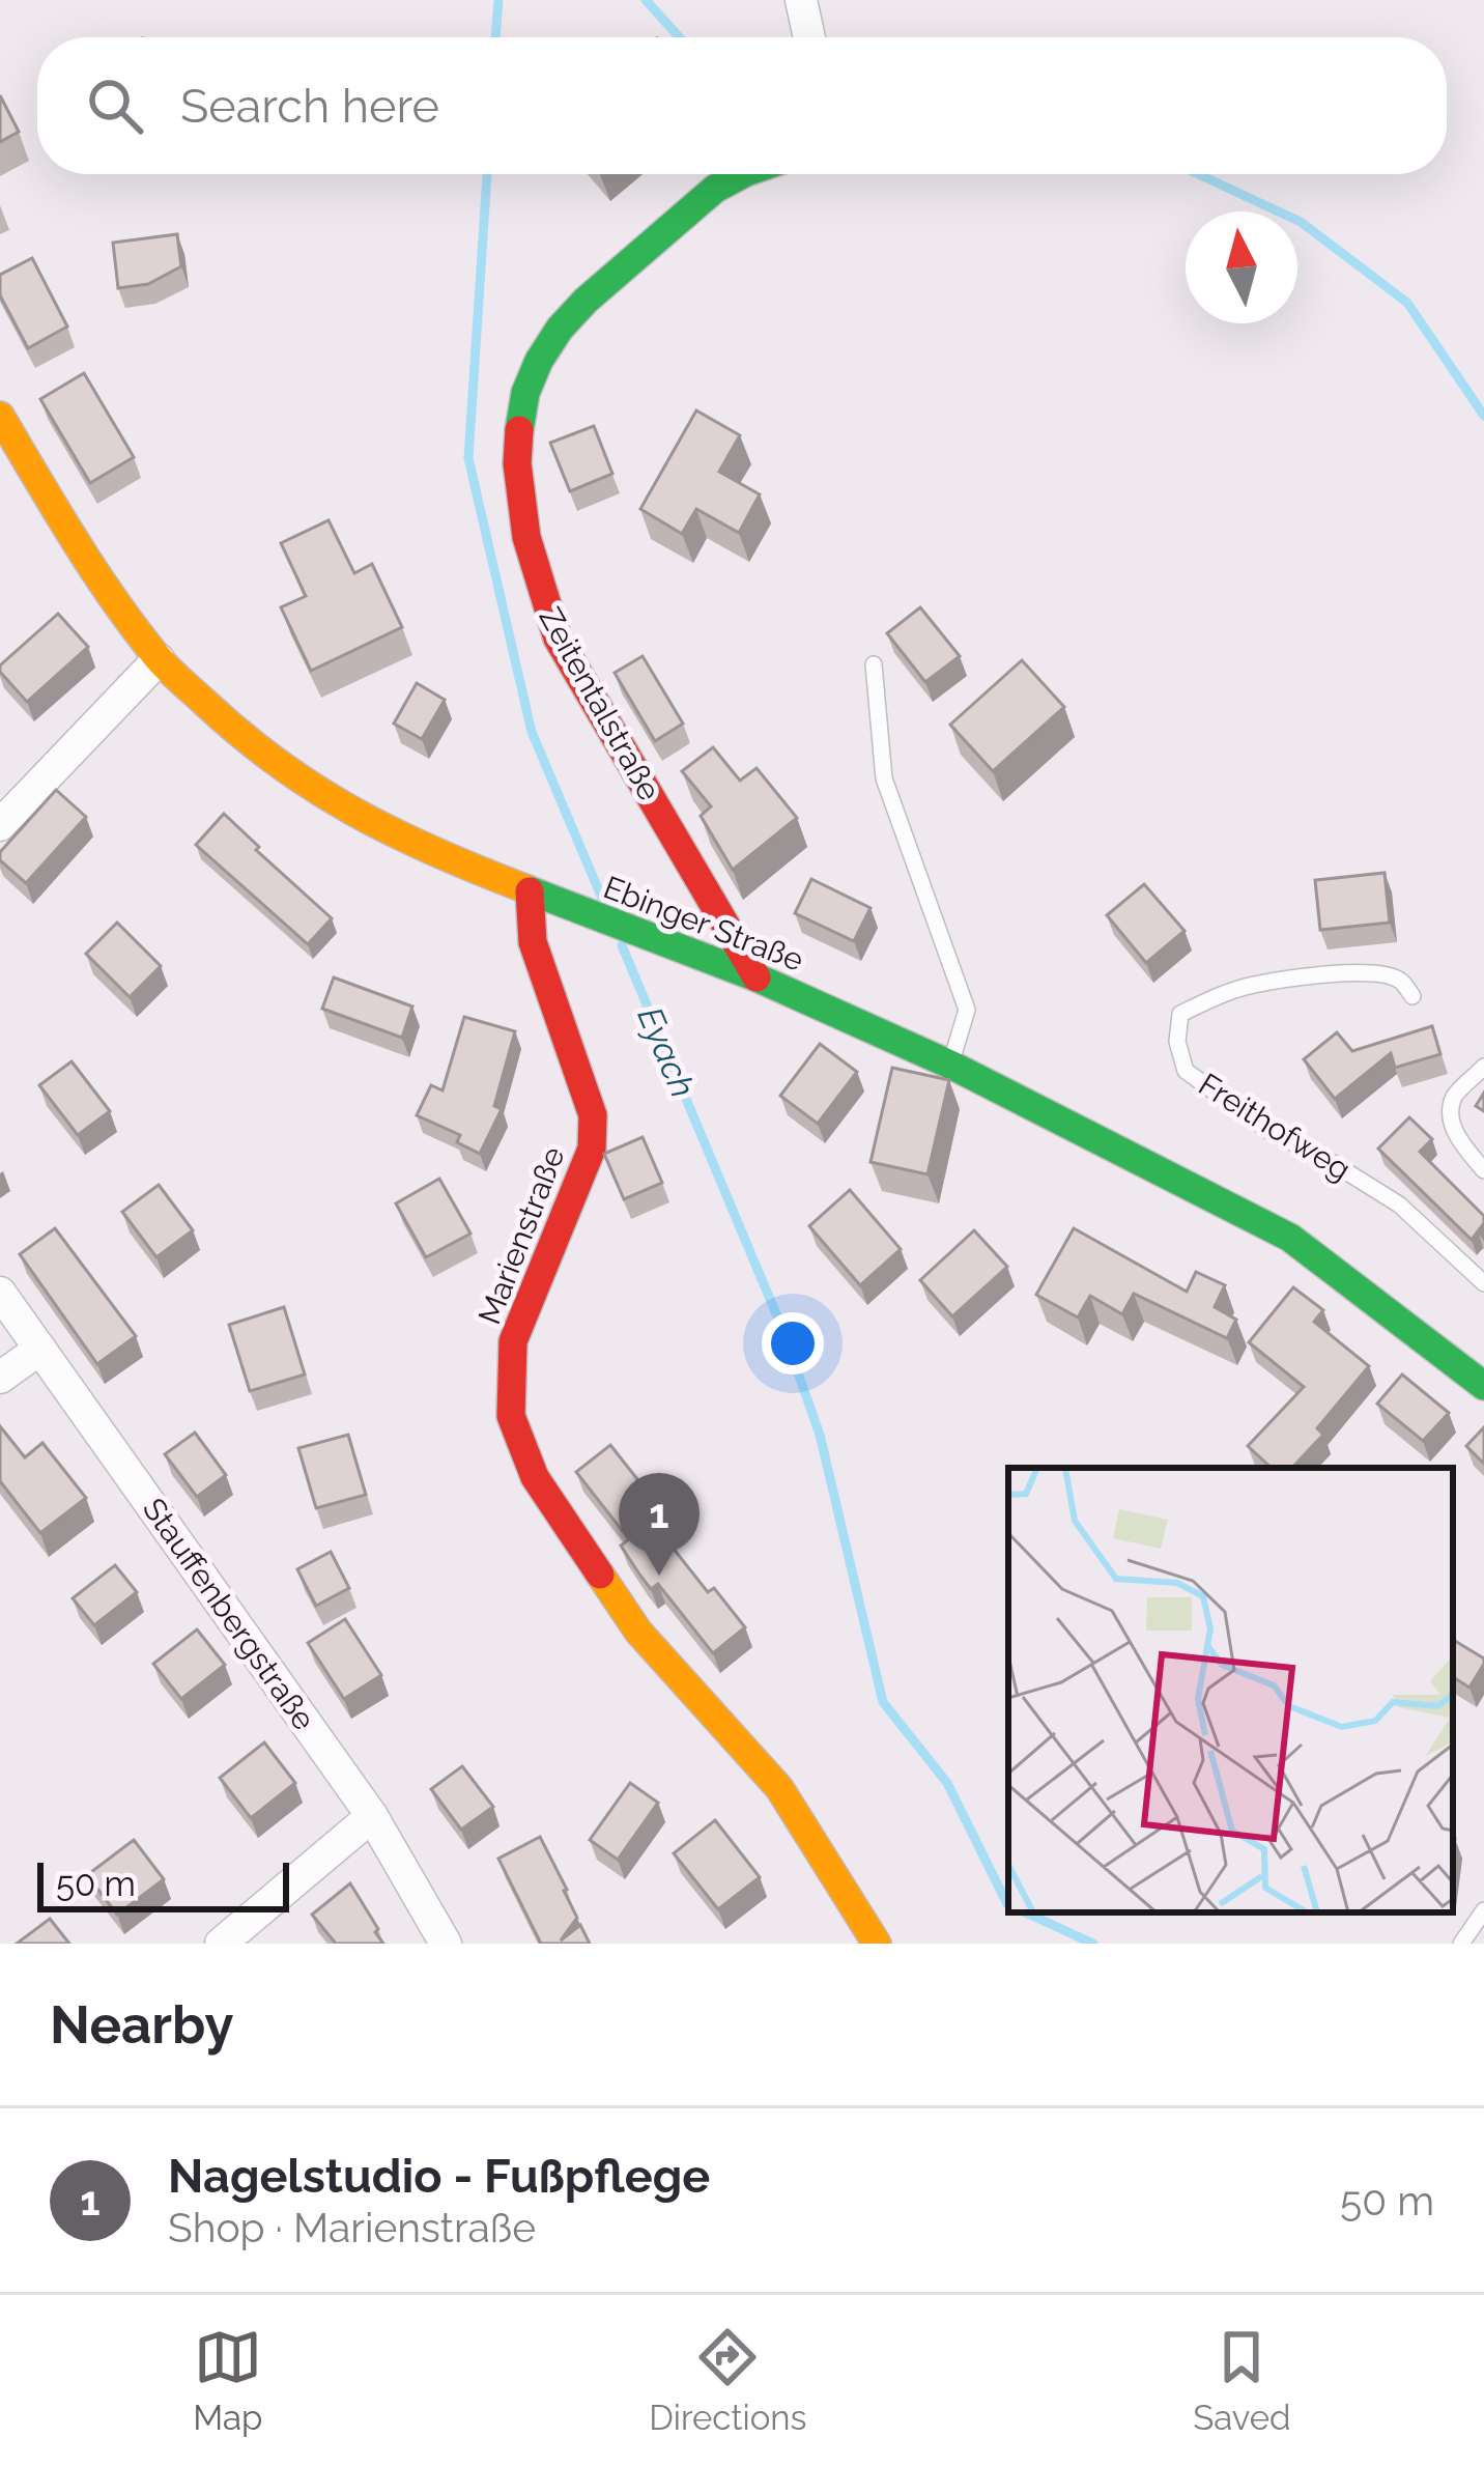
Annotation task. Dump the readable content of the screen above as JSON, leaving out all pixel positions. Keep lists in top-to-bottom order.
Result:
{
  "streets": {
    "street": [
      "Zeitentalstraße",
      "Ebinger Straße",
      "Marienstraße",
      "Stauffenbergstraße"
    ],
    "lane": ["Freithofweg"]
  },
  "crossings": [
    ["Zeitentalstraße", "Ebinger Straße"],
    ["Ebinger Straße", "Marienstraße"]
  ],
  "water": ["Eyach"],
  "scale_bar": "50 m",
  "north": "top",
  "page": {
    "search": "Search here",
    "pins": "1",
    "scale": "50 m",
    "heading": "Nearby",
    "list": [
      {
        "mark": "1",
        "name": "Nagelstudio - Fußpflege",
        "note": "Shop · Marienstraße",
        "value": "50 m"
      }
    ],
    "nav": ["Map", "Directions", "Saved"]
  }
}
